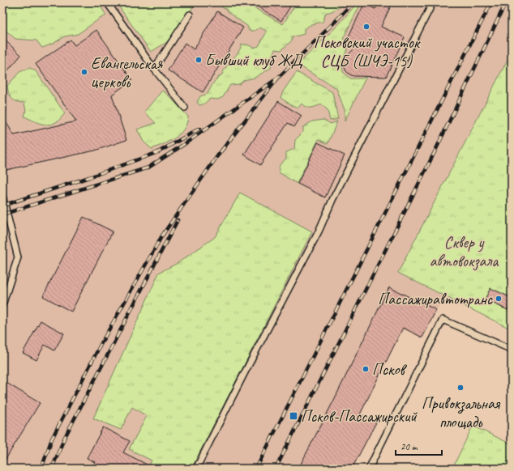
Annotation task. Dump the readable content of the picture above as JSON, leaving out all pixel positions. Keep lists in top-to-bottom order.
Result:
{
  "parks": ["Сквер у автовокзала"],
  "places": {
    "other": [
      "Псковский участок СЦБ (ШЧЭ-15)",
      "Бывший клуб ЖД",
      "Евангельская церковь",
      "Пассажиравтотранс",
      "Псков",
      "Привокзальная площадь"
    ],
    "transit": ["Псков-Пассажирский"]
  },
  "scale_bar": "20 m"
}
